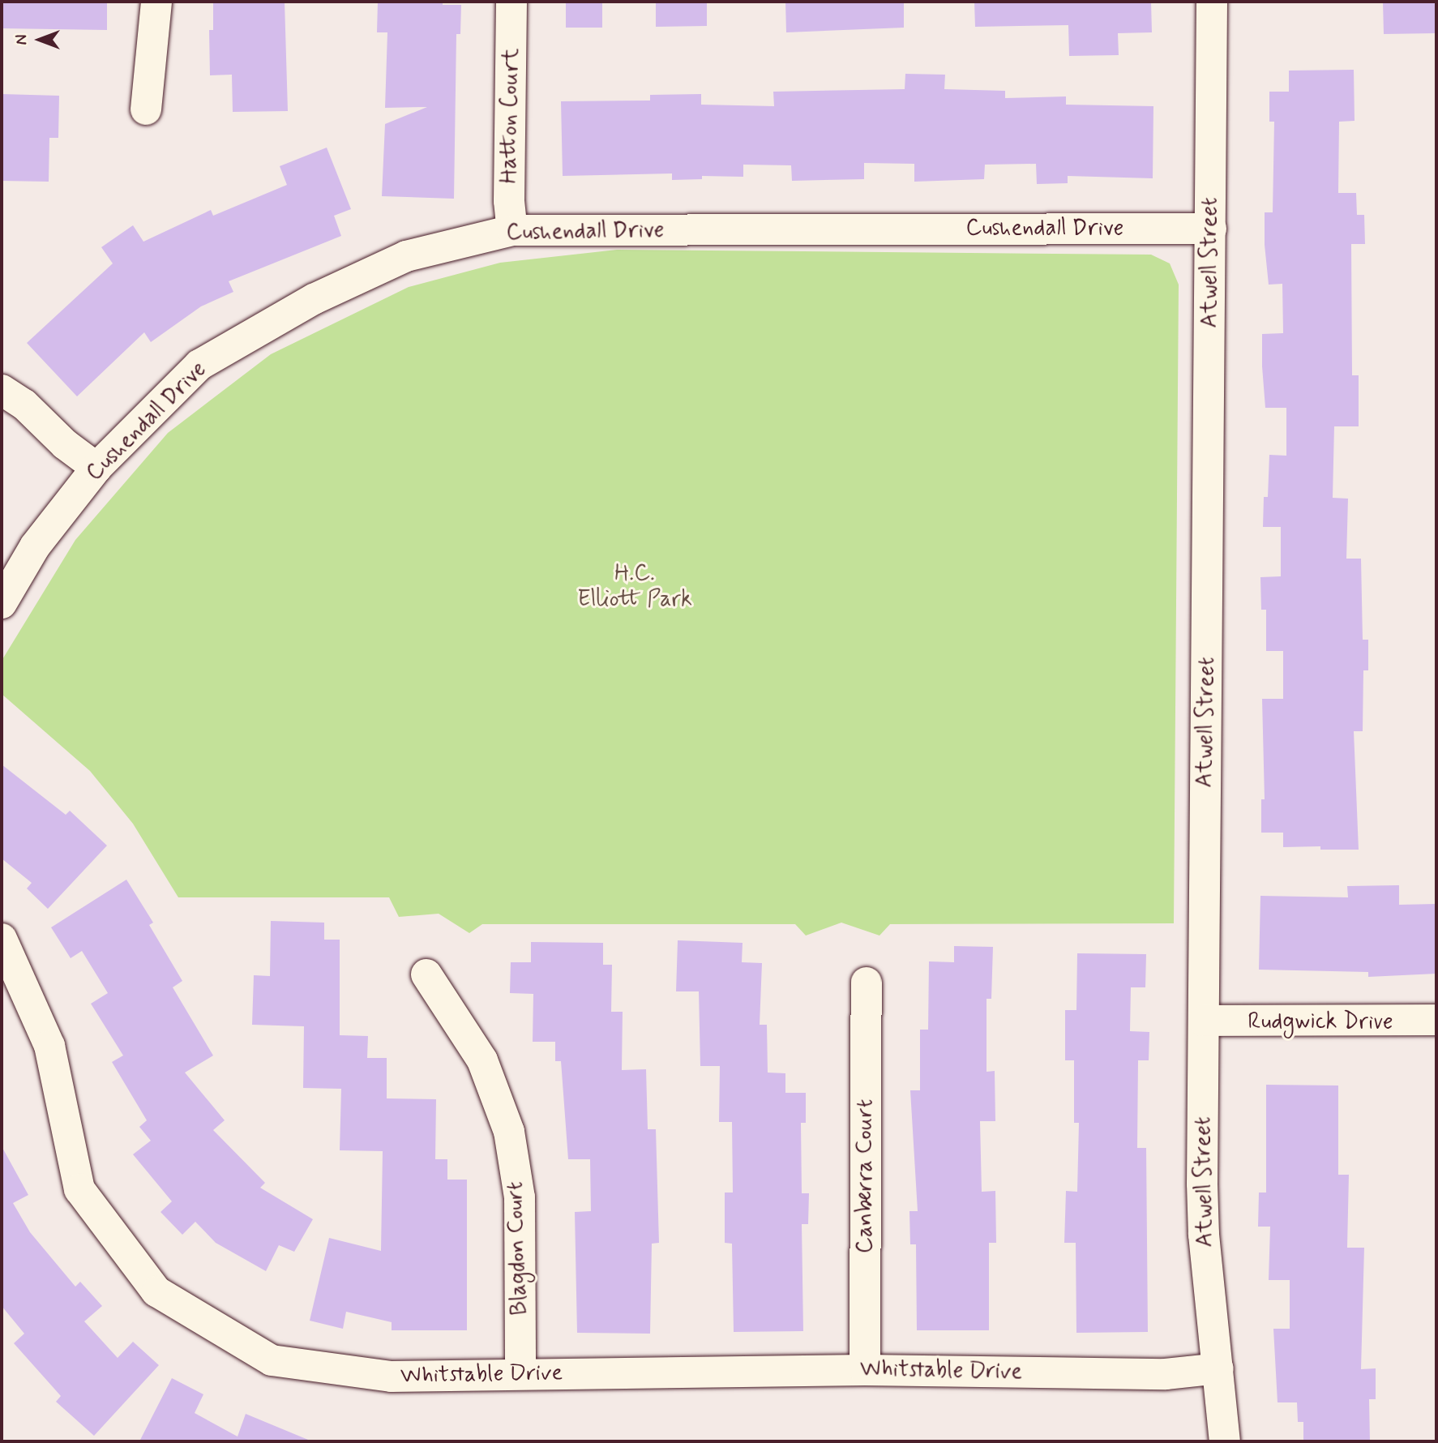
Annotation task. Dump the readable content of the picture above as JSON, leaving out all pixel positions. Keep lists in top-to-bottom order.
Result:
{
  "streets": {
    "street": [
      "Hatton Court",
      "Cushendall Drive",
      "Atwell Street",
      "Rudgwick Drive",
      "Canberra Court",
      "Blagdon Court",
      "Whitstable Drive"
    ]
  },
  "crossings": [
    ["Hatton Court", "Cushendall Drive"],
    ["Cushendall Drive", "Atwell Street"],
    ["Atwell Street", "Rudgwick Drive"],
    ["Atwell Street", "Whitstable Drive"],
    ["Canberra Court", "Whitstable Drive"],
    ["Blagdon Court", "Whitstable Drive"]
  ],
  "parks": ["H.C. Elliott Park"],
  "north": "left"
}
